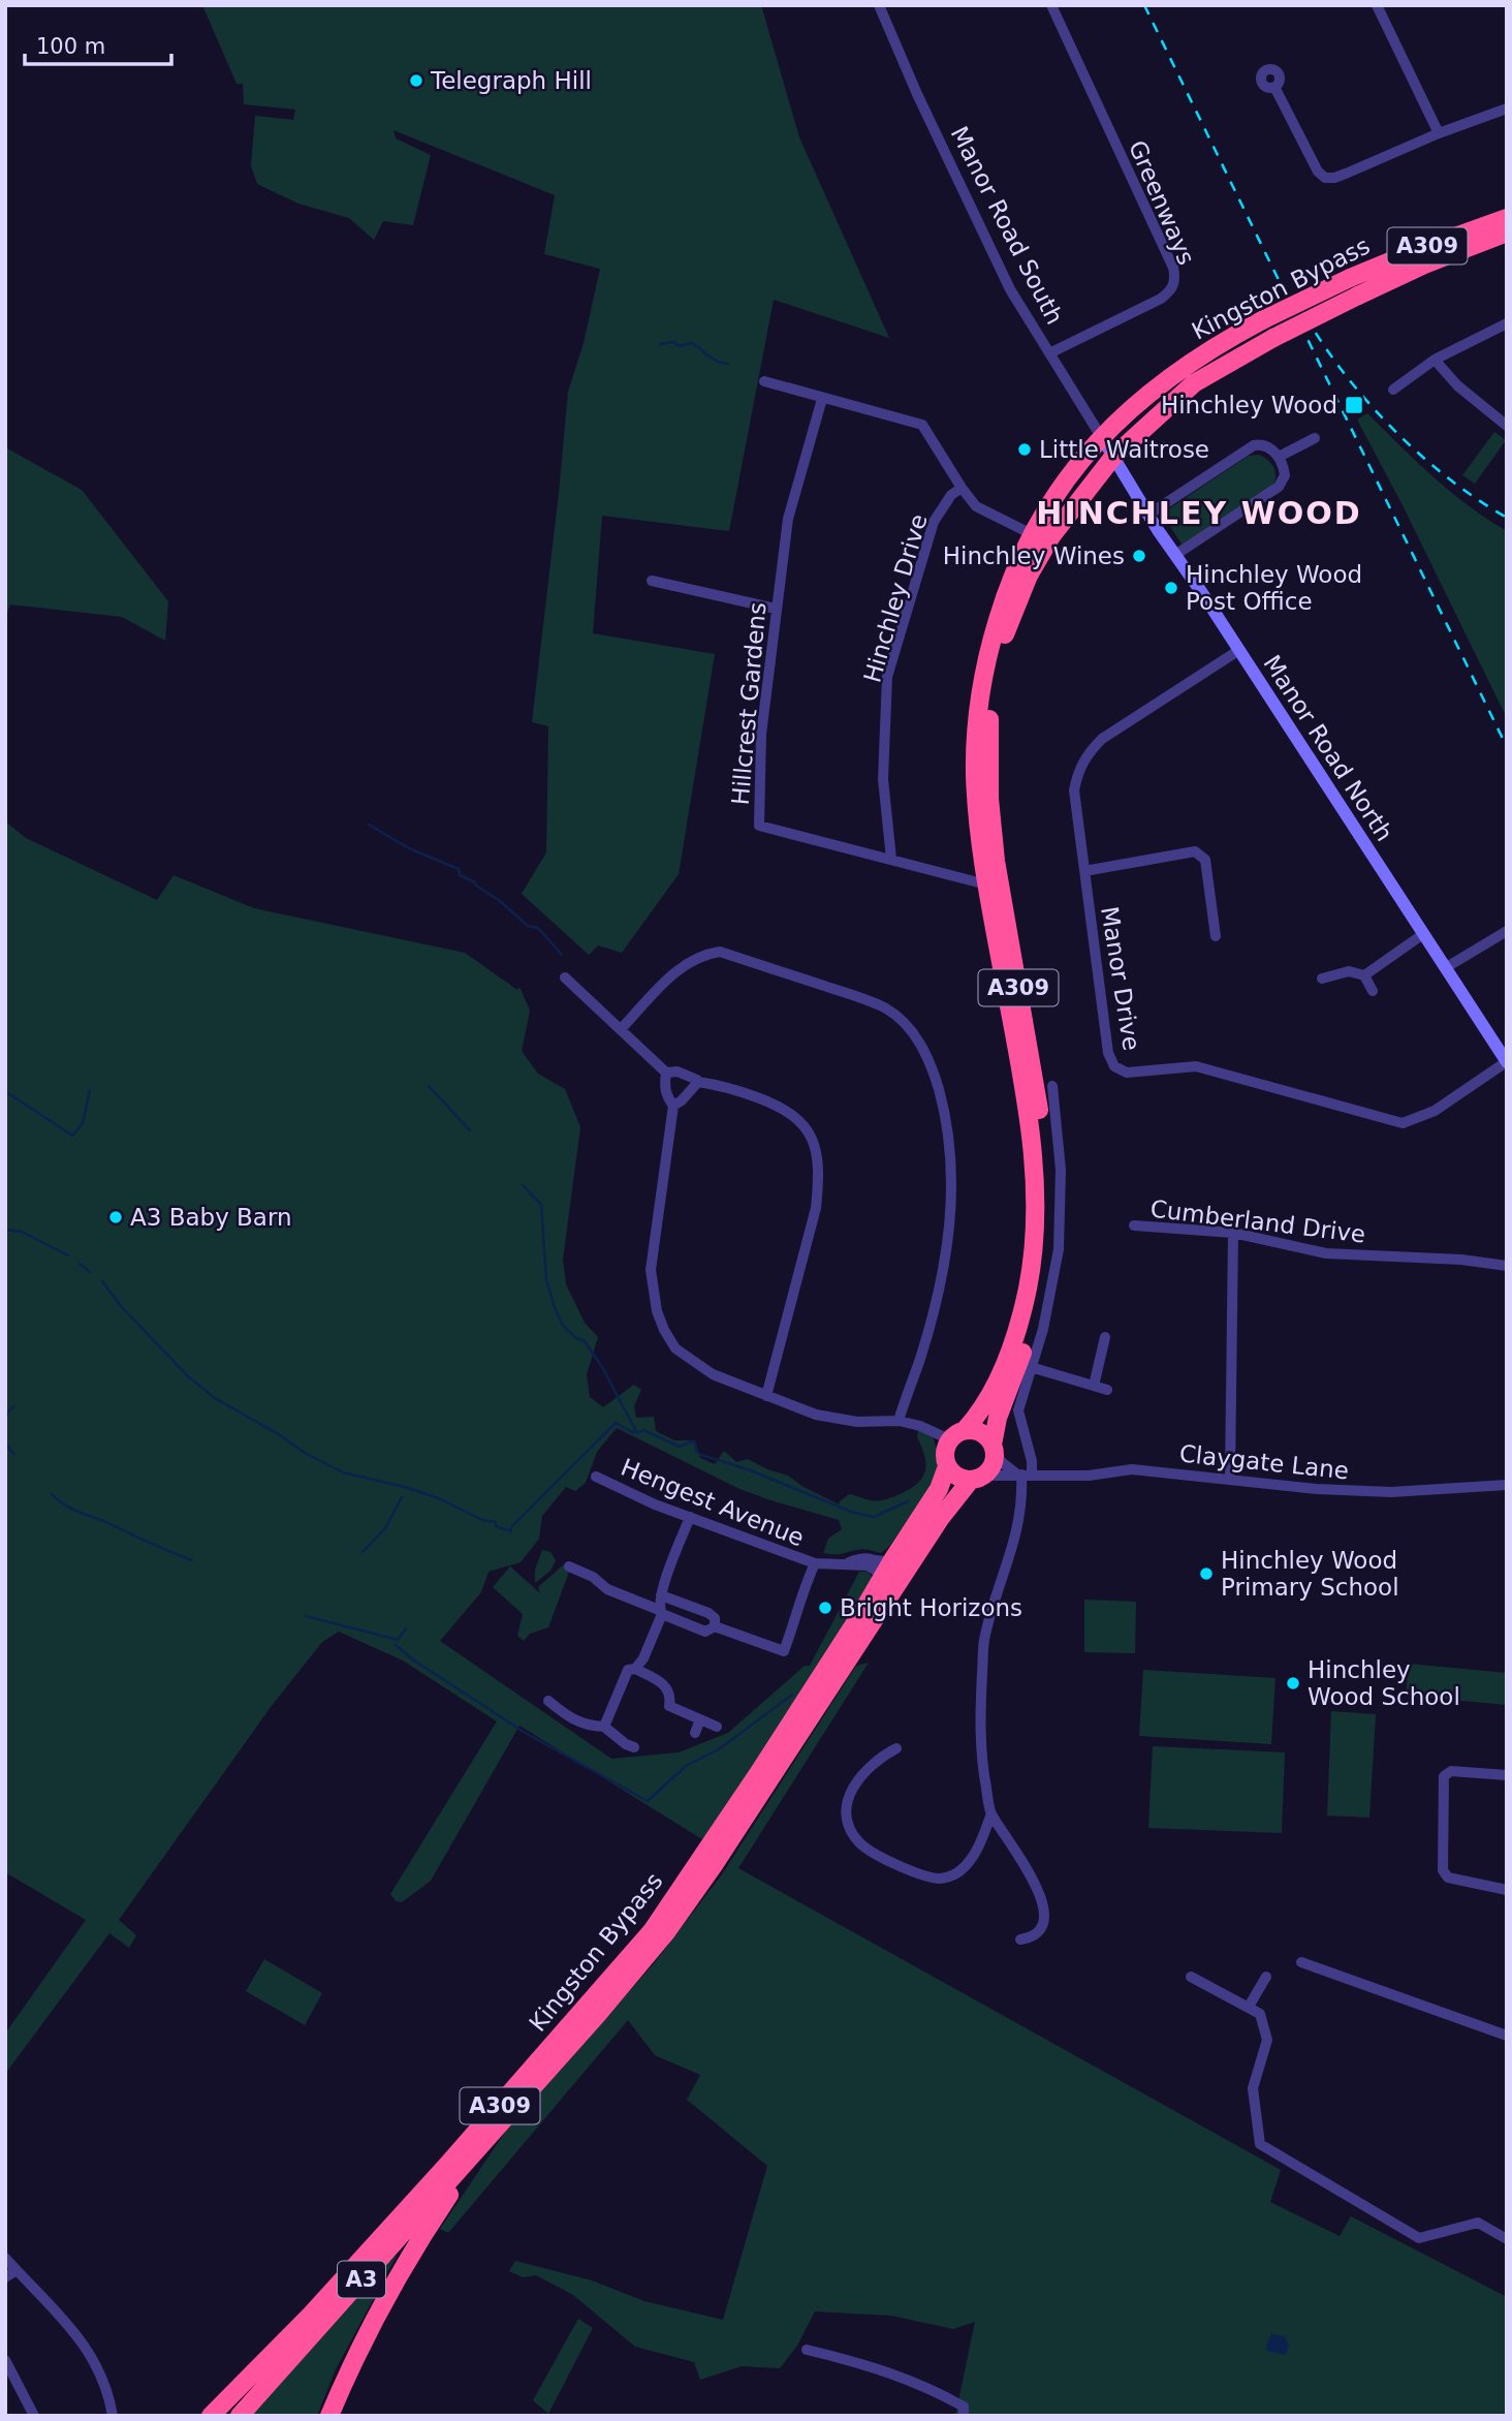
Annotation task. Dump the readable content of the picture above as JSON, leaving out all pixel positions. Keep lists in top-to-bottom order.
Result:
{
  "streets": {
    "highway": ["A309", "Kingston Bypass", "A3"],
    "street": [
      "Greenways",
      "Manor Road South",
      "Hinchley Drive",
      "Hillcrest Gardens",
      "Manor Road North",
      "Manor Drive",
      "Cumberland Drive",
      "Claygate Lane",
      "Hengest Avenue"
    ]
  },
  "crossings": [
    ["Greenways", "Manor Road South"],
    ["Manor Road South", "Kingston Bypass"],
    ["Manor Road South", "Manor Road North"],
    ["A309", "Kingston Bypass"],
    ["A309", "A3"],
    ["Kingston Bypass", "Hillcrest Gardens"],
    ["Kingston Bypass", "Manor Road North"],
    ["Kingston Bypass", "Claygate Lane"],
    ["Kingston Bypass", "A3"],
    ["Hinchley Drive", "Hillcrest Gardens"],
    ["Manor Road North", "Manor Drive"]
  ],
  "districts": ["HINCHLEY WOOD"],
  "places": {
    "other": [
      "Telegraph Hill",
      "Little Waitrose",
      "Hinchley Wines",
      "Hinchley Wood Post Office",
      "A3 Baby Barn",
      "Hinchley Wood Primary School",
      "Bright Horizons",
      "Hinchley Wood School"
    ],
    "transit": ["Hinchley Wood"]
  },
  "scale_bar": "100 m"
}
